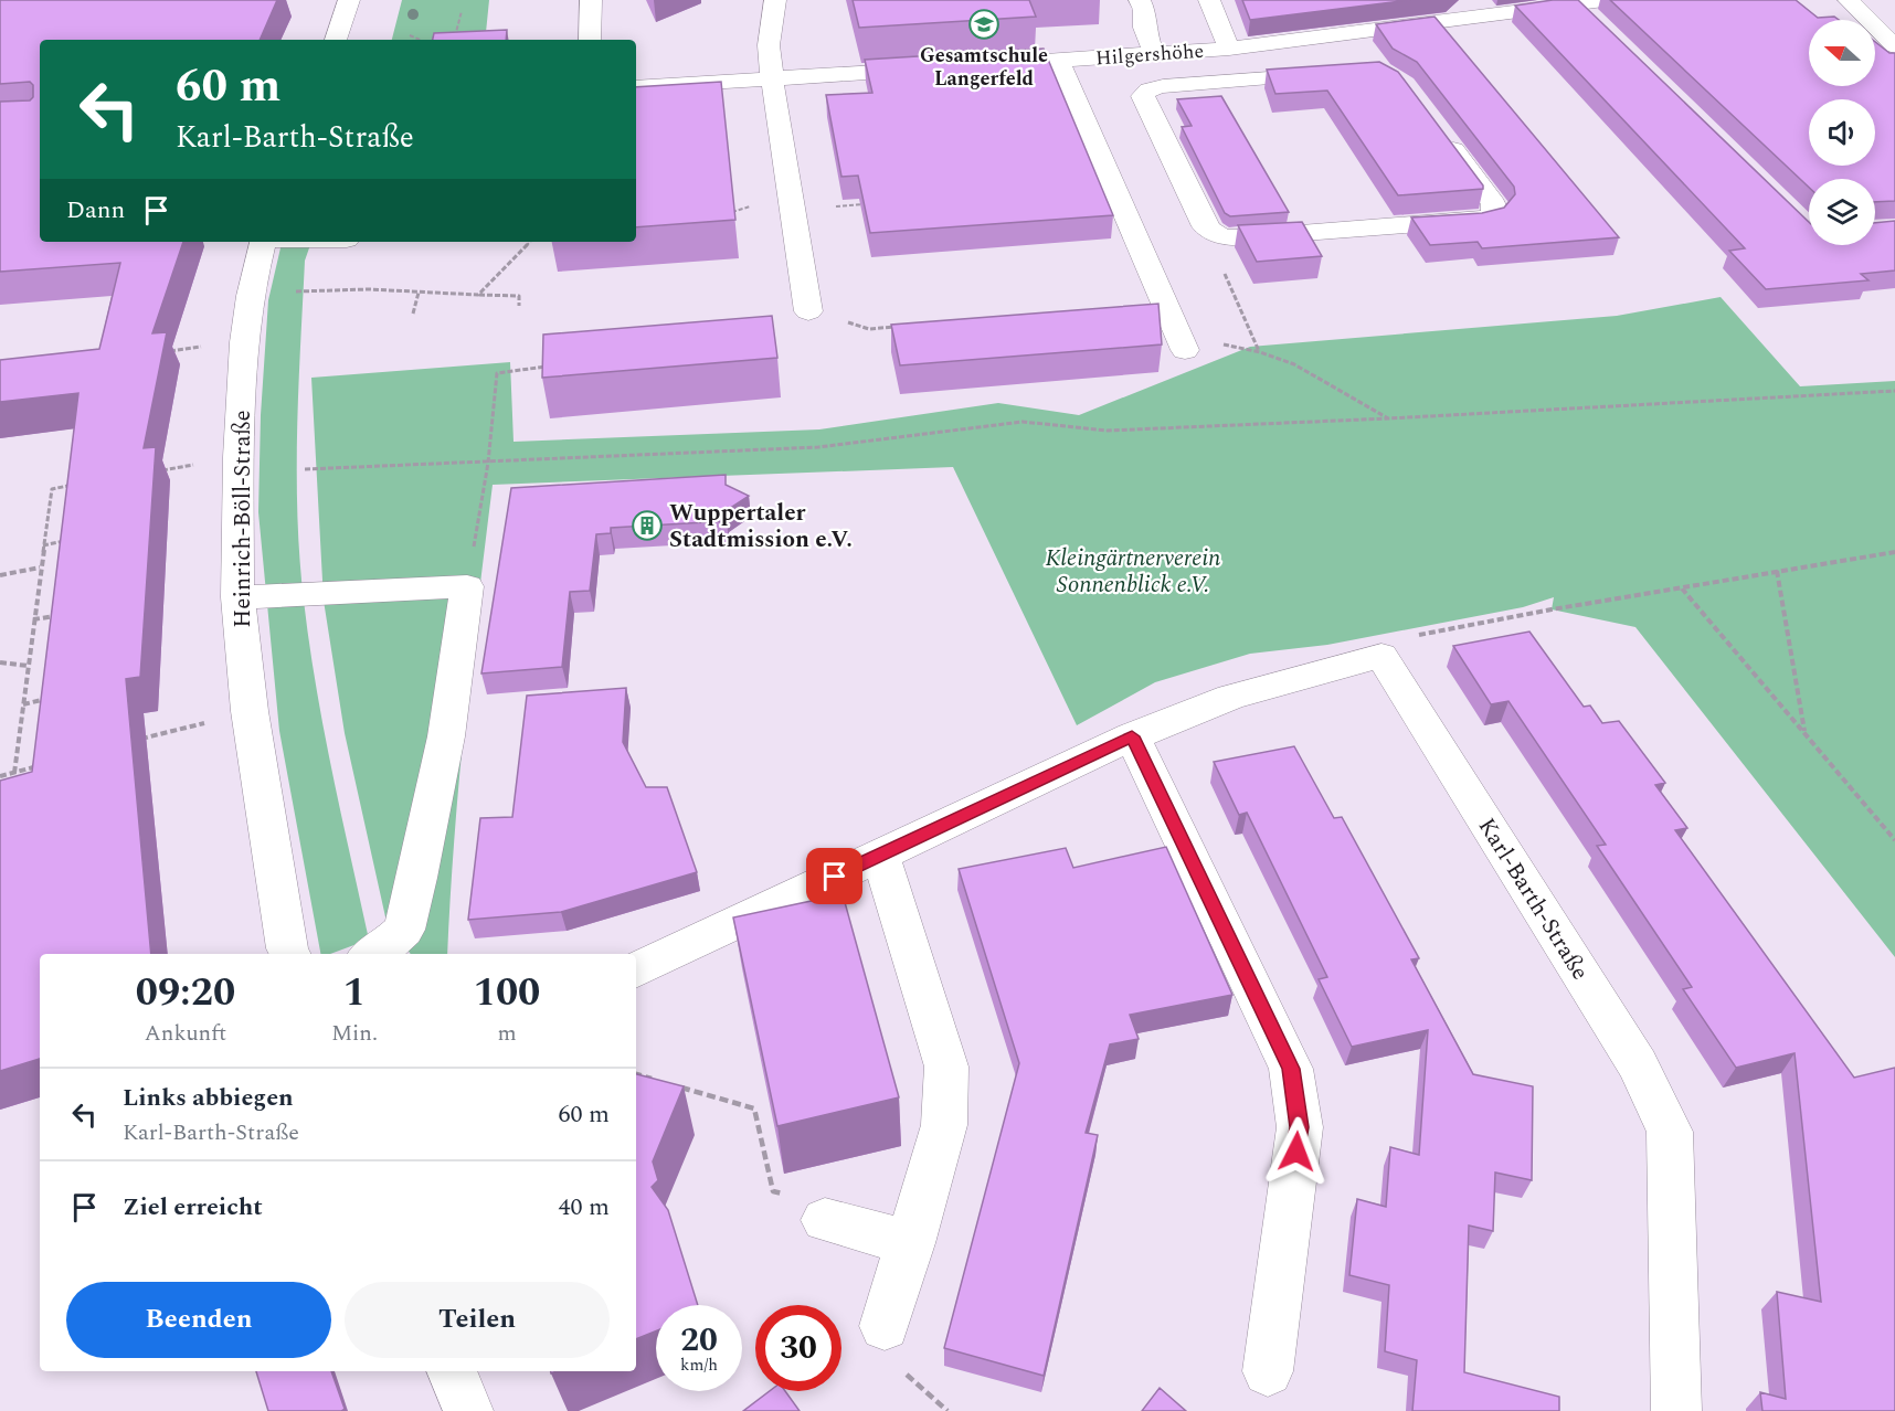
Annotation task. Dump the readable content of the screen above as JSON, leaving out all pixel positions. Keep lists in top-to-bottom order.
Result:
{
  "streets": {
    "street": ["Hilgershöhe", "Heinrich-Böll-Straße", "Karl-Barth-Straße"]
  },
  "parks": ["Kleingärtnerverein Sonnenblick e.V."],
  "places": {
    "school or university": ["Gesamtschule Langerfeld"],
    "building": ["Wuppertaler Stadtmission e.V."]
  },
  "north": "left",
  "page": {
    "turn": ["60 m", "Karl-Barth-Straße"],
    "then": "Dann",
    "eta": [
      "09:20",
      "Ankunft",
      "1",
      "Min.",
      "100",
      "m"
    ],
    "list": [
      {
        "name": "Links abbiegen",
        "note": "Karl-Barth-Straße",
        "value": "60 m"
      },
      {
        "name": "Ziel erreicht",
        "value": "40 m"
      }
    ],
    "buttons": ["Beenden", "Teilen"],
    "speed": "20 km/h",
    "limit": "30"
  }
}
